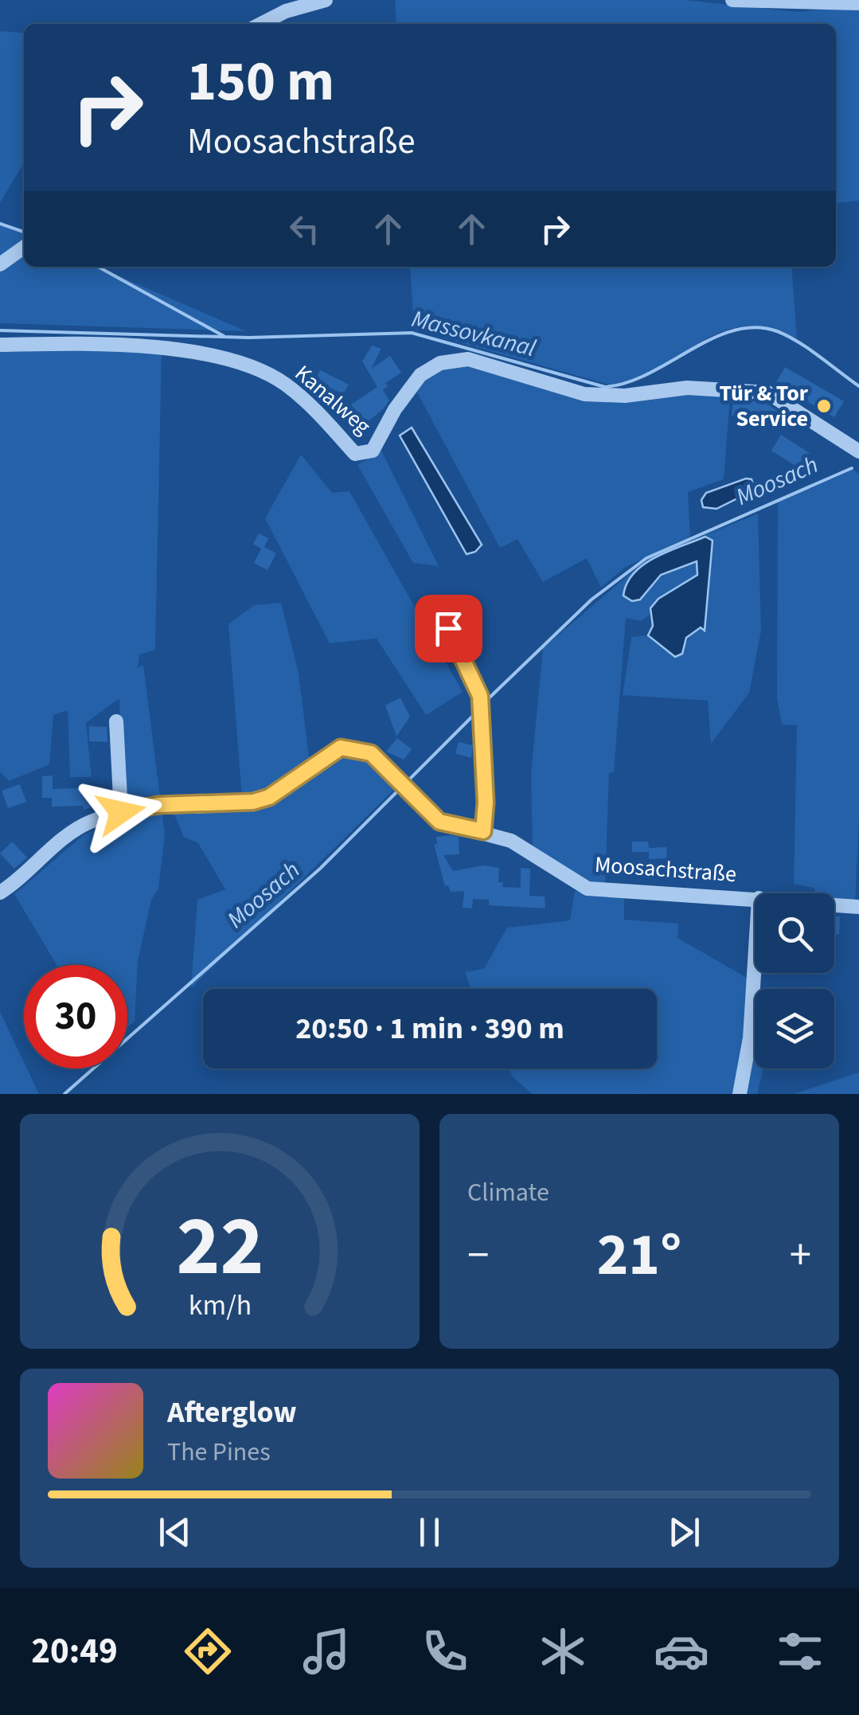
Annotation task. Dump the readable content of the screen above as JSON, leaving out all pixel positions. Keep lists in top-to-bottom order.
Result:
{
  "streets": {
    "street": ["Kanalweg", "Moosachstraße"]
  },
  "water": ["Massovkanal", "Moosach"],
  "places": ["Tür & Tor Service"],
  "page": {
    "turn": ["150 m", "Moosachstraße"],
    "limit": "30",
    "trip": "20:50 · 1 min · 390 m",
    "tile": "Climate",
    "heat": ["−", "21°", "+"],
    "song": ["Afterglow", "The Pines"],
    "tabs": "20:49",
    "gauge": ["22", "km/h"]
  }
}
